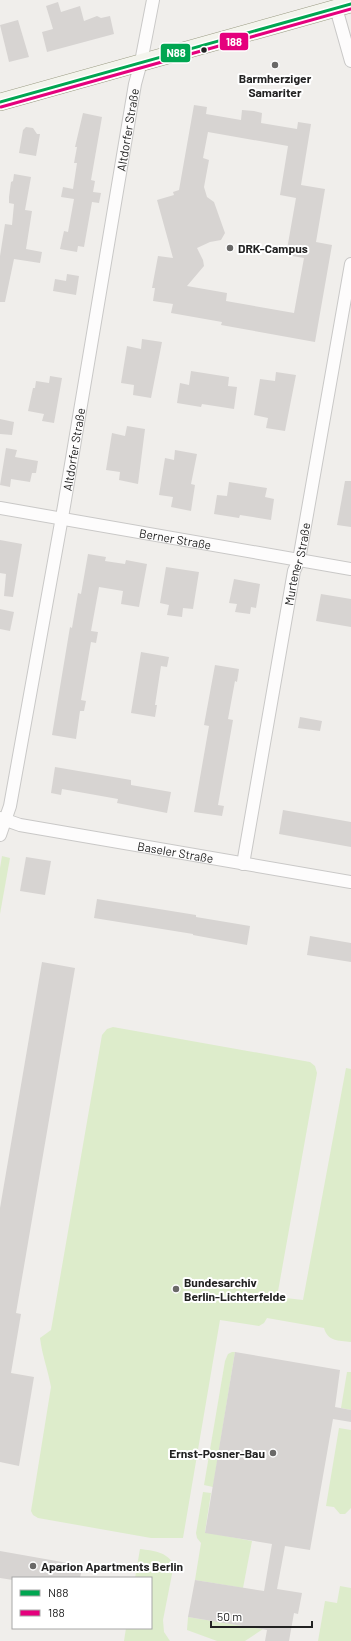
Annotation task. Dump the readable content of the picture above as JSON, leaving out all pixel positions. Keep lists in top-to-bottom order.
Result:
{
  "streets": {
    "street": [
      "Altdorfer Straße",
      "Berner Straße",
      "Murtener Straße",
      "Baseler Straße"
    ]
  },
  "crossings": [
    ["Altdorfer Straße", "Berner Straße"],
    ["Altdorfer Straße", "Baseler Straße"],
    ["Berner Straße", "Murtener Straße"],
    ["Murtener Straße", "Baseler Straße"]
  ],
  "places": [
    "Barmherziger Samariter",
    "DRK-Campus",
    "Bundesarchiv Berlin-Lichterfelde",
    "Ernst-Posner-Bau",
    "Aparion Apartments Berlin"
  ],
  "lines": ["transit line N88", "transit line 188"],
  "legend": ["N88", "188"],
  "scale_bar": "50 m"
}
